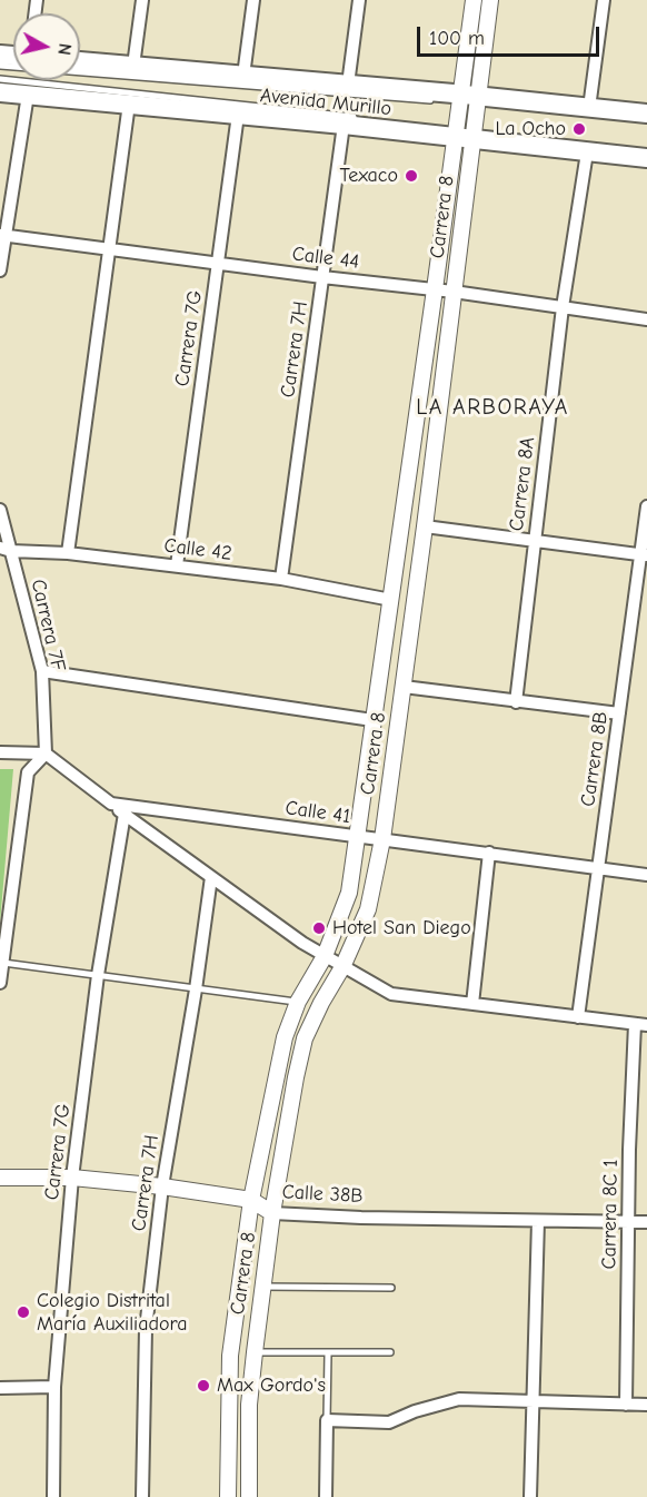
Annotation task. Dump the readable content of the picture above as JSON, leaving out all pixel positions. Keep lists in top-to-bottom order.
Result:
{
  "streets": {
    "main road": ["Avenida Murillo"],
    "street": [
      "Carrera 8",
      "Calle 44",
      "Carrera 7G",
      "Carrera 7H",
      "Carrera 8A",
      "Calle 42",
      "Carrera 7F",
      "Carrera 8B",
      "Calle 41",
      "Calle 38B",
      "Carrera 8C 1"
    ]
  },
  "crossings": [
    ["Avenida Murillo", "Carrera 8"],
    ["Avenida Murillo", "Carrera 7G"],
    ["Avenida Murillo", "Carrera 7H"],
    ["Avenida Murillo", "Carrera 8A"],
    ["Carrera 8", "Calle 44"],
    ["Carrera 8", "Calle 42"],
    ["Carrera 8", "Calle 41"],
    ["Carrera 8", "Calle 38B"],
    ["Calle 44", "Carrera 7G"],
    ["Calle 44", "Carrera 7H"],
    ["Calle 44", "Carrera 8A"],
    ["Carrera 7G", "Calle 42"],
    ["Carrera 7G", "Calle 38B"],
    ["Carrera 7H", "Calle 42"],
    ["Carrera 7H", "Calle 38B"],
    ["Calle 42", "Carrera 7F"],
    ["Carrera 7F", "Calle 41"],
    ["Carrera 8B", "Calle 41"],
    ["Calle 38B", "Carrera 8C 1"]
  ],
  "districts": ["LA ARBORAYA"],
  "places": [
    "La Ocho",
    "Texaco",
    "Hotel San Diego",
    "Colegio Distrital María Auxiliadora",
    "Max Gordo's"
  ],
  "scale_bar": "100 m",
  "north": "right"
}
